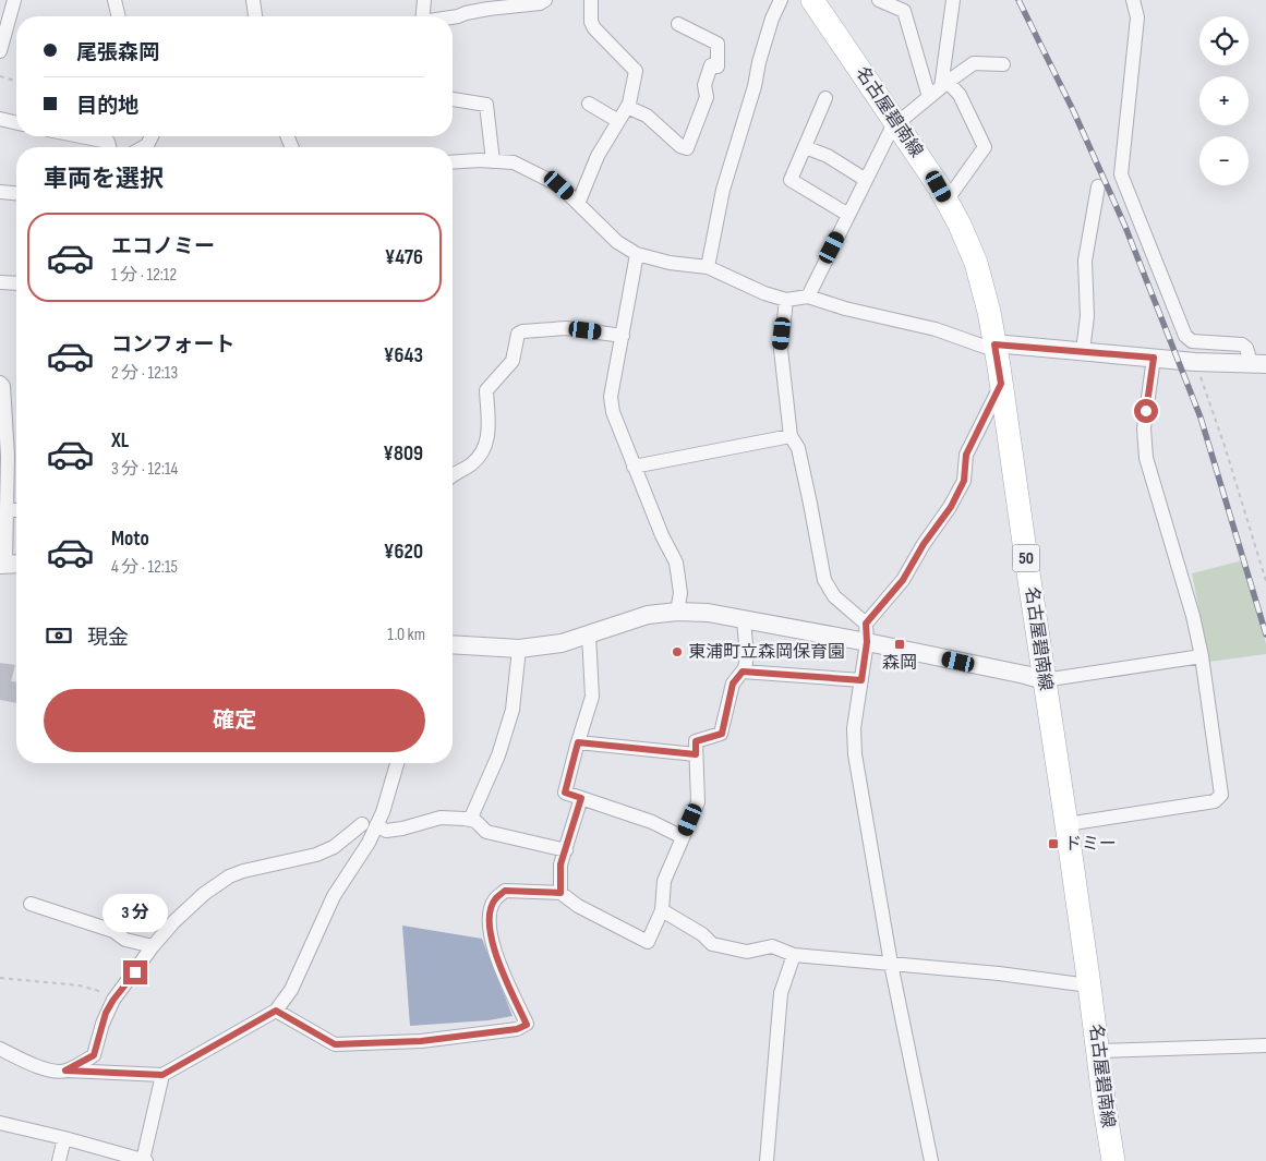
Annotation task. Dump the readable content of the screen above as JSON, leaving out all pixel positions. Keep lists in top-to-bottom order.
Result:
{
  "streets": {
    "main road": ["名古屋碧南線", "50"]
  },
  "places": {
    "transit": ["森岡", "ドミー"],
    "other": ["東浦町立森岡保育園"]
  },
  "page": {
    "map_buttons": ["+", "−"],
    "banner": ["尾張森岡", "目的地"],
    "heading": "車両を選択",
    "list": [
      {
        "name": "エコノミー",
        "note": "1 分 · 12:12",
        "value": "¥476"
      },
      {
        "name": "コンフォート",
        "note": "2 分 · 12:13",
        "value": "¥643"
      },
      {
        "name": "XL",
        "note": "3 分 · 12:14",
        "value": "¥809"
      },
      {
        "name": "Moto",
        "note": "4 分 · 12:15",
        "value": "¥620"
      }
    ],
    "pay": ["現金", "1.0 km"],
    "buttons": "確定",
    "bubble": "3 分"
  }
}
